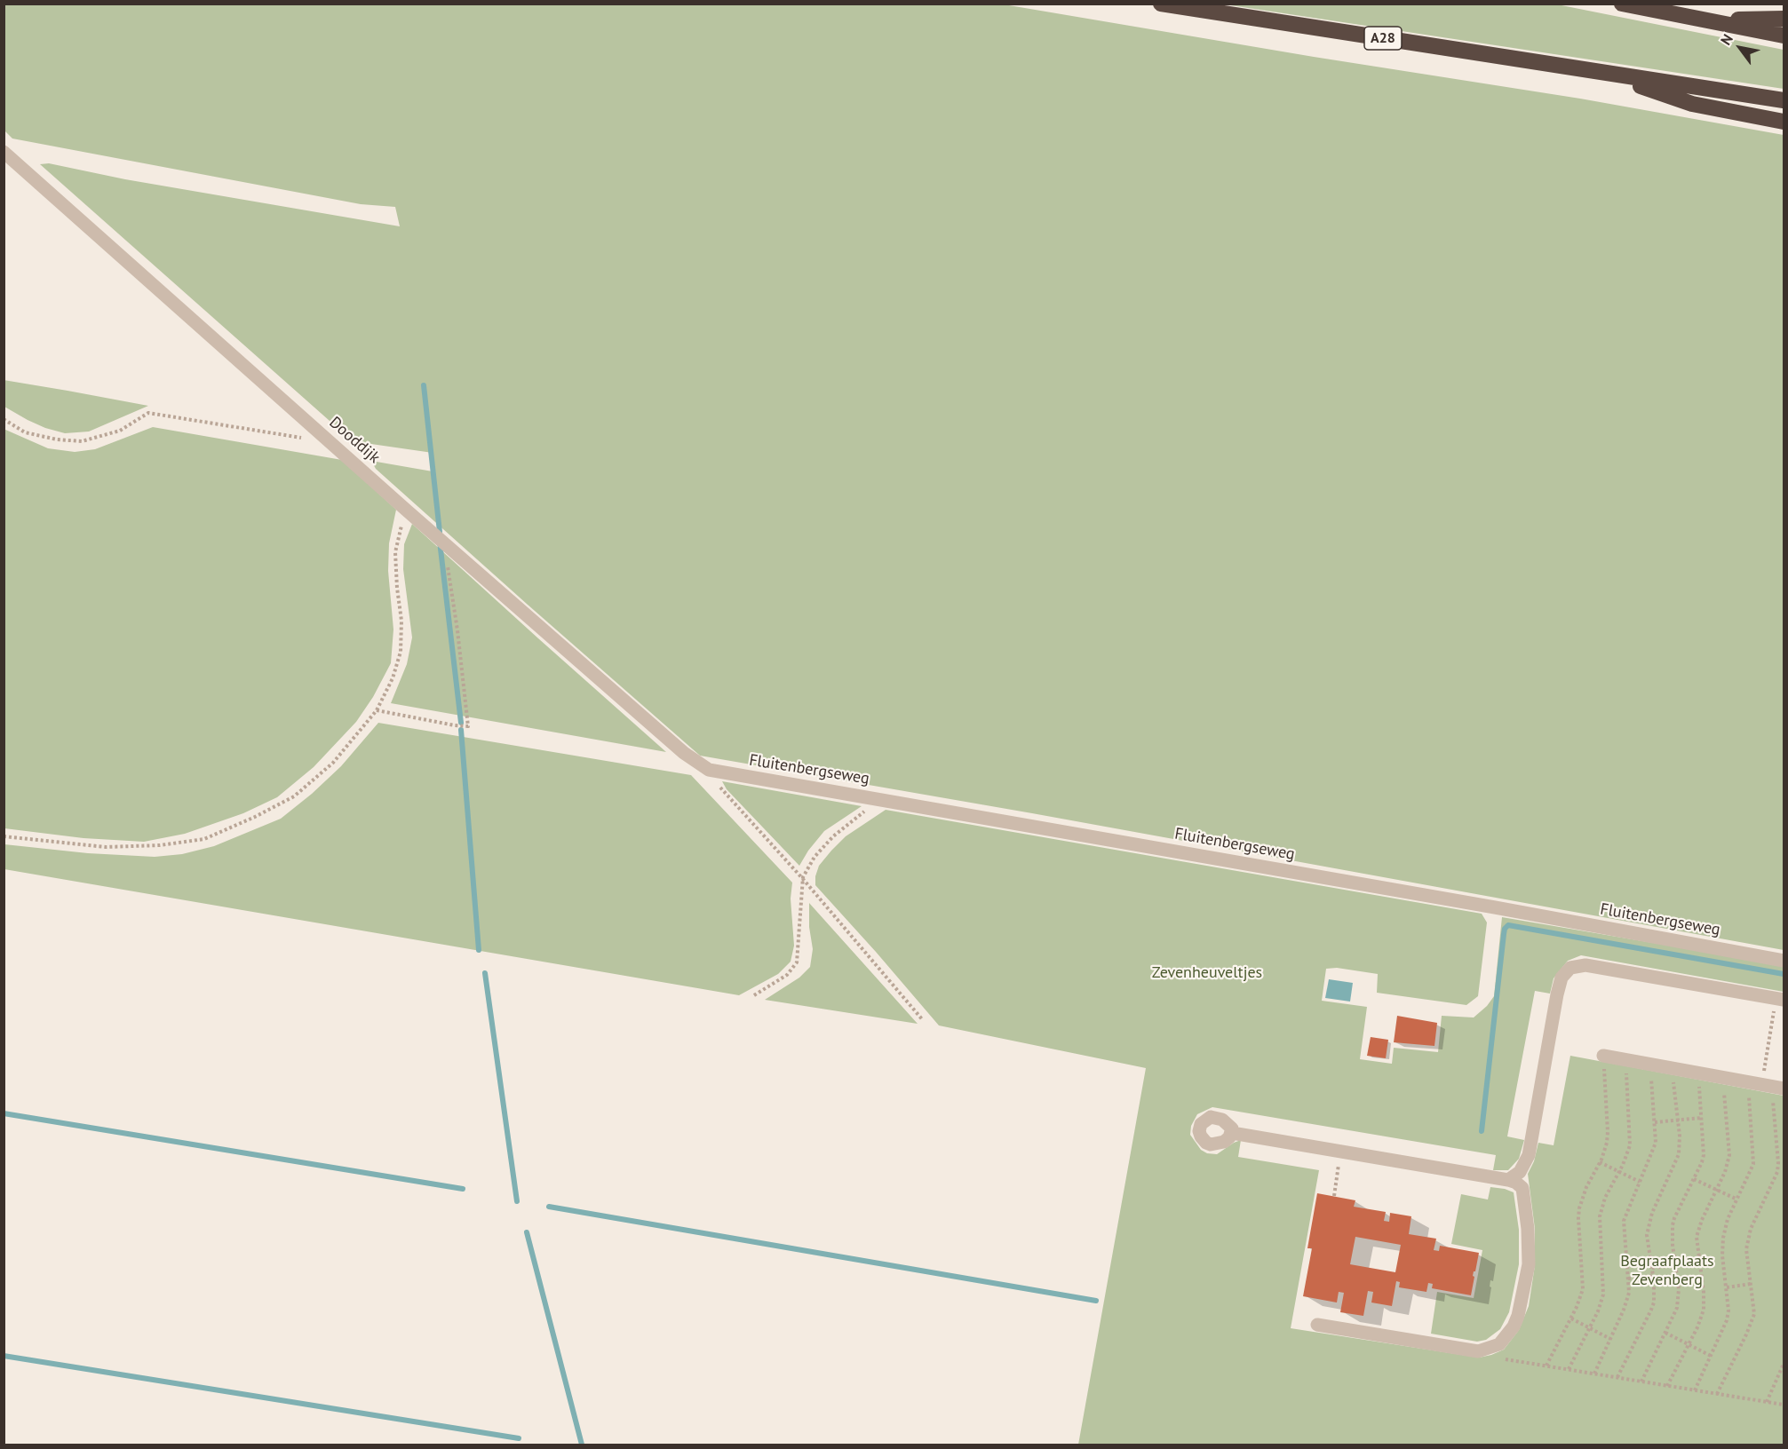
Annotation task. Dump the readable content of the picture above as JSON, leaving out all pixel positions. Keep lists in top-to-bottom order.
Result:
{
  "streets": {
    "highway": ["A28"],
    "street": ["Dooddijk", "Fluitenbergseweg"]
  },
  "crossings": [
    ["Dooddijk", "Fluitenbergseweg"]
  ],
  "parks": ["Zevenheuveltjes", "Begraafplaats Zevenberg"],
  "north": "top left"
}
